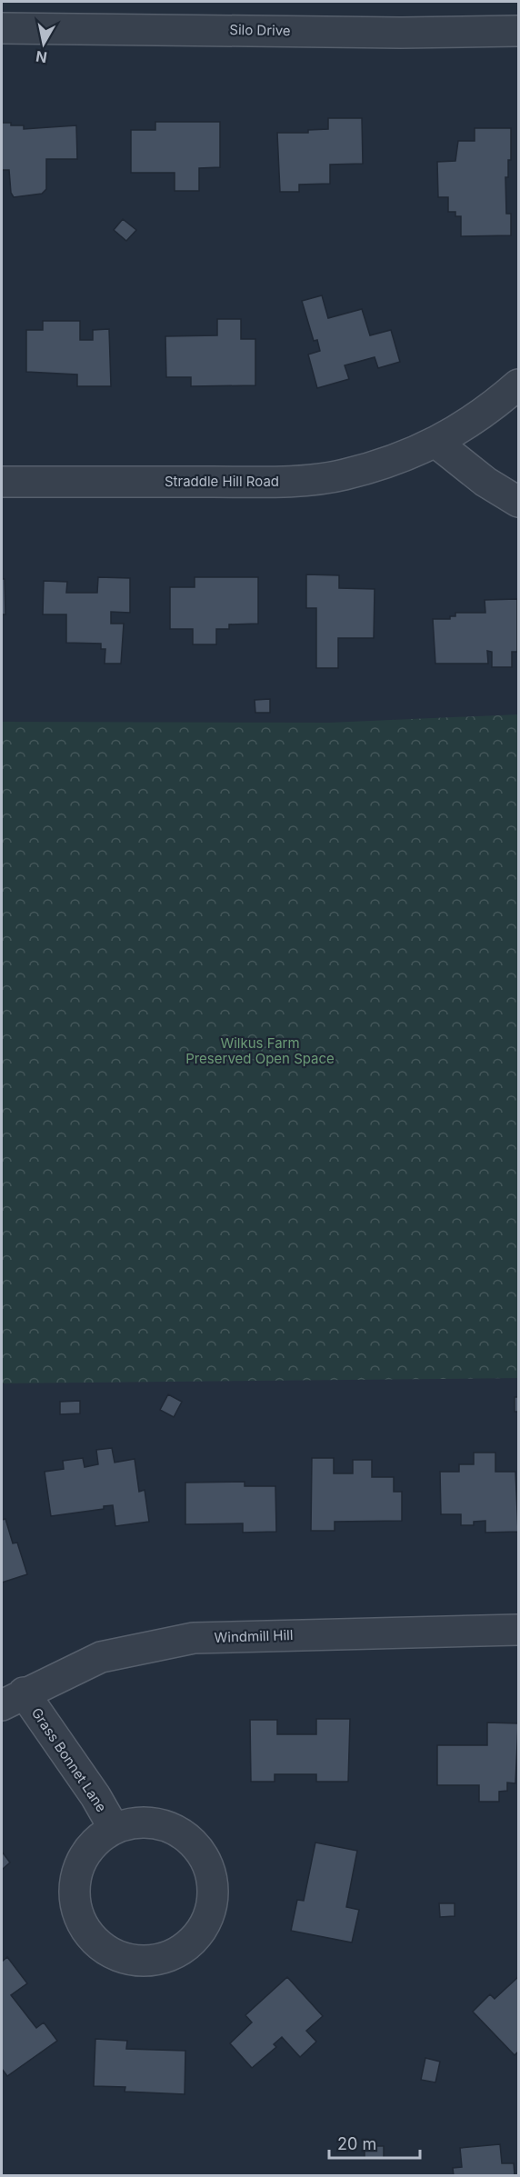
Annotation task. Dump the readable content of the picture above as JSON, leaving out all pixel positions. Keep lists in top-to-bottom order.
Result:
{
  "streets": {
    "street": [
      "Silo Drive",
      "Straddle Hill Road",
      "Windmill Hill",
      "Grass Bonnet Lane"
    ]
  },
  "crossings": [
    ["Windmill Hill", "Grass Bonnet Lane"]
  ],
  "parks": ["Wilkus Farm Preserved Open Space"],
  "scale_bar": "20 m",
  "north": "bottom"
}
